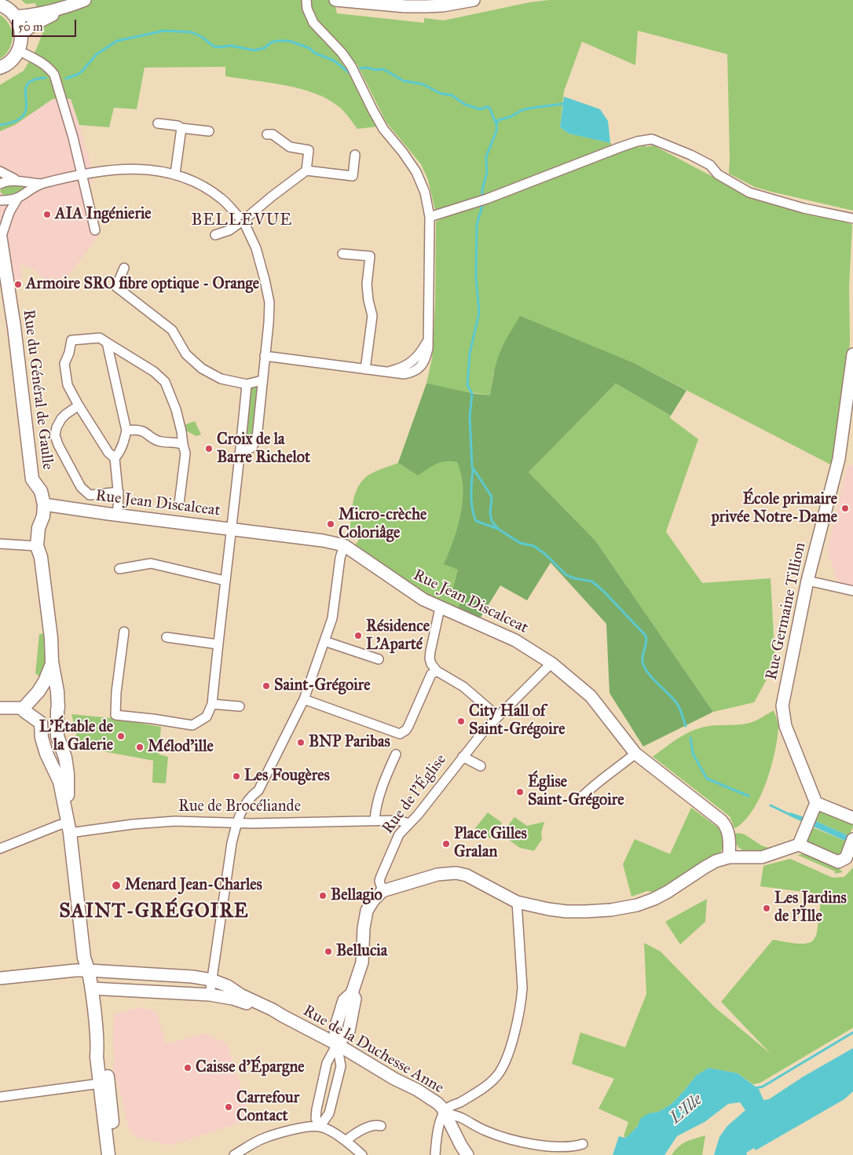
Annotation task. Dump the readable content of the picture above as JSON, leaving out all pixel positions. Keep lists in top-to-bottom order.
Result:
{
  "streets": {
    "main road": ["Rue du Général de Gaulle"],
    "street": [
      "Rue Jean Discalceat",
      "Rue Germaine Tillion",
      "Rue de l'Église",
      "Rue de Brocéliande",
      "Rue de la Duchesse Anne"
    ]
  },
  "crossings": [
    ["Rue du Général de Gaulle", "Rue Jean Discalceat"],
    ["Rue Jean Discalceat", "Rue de l'Église"],
    ["Rue de l'Église", "Rue de Brocéliande"]
  ],
  "districts": ["BELLEVUE", "SAINT-GRÉGOIRE"],
  "water": ["L'Ille"],
  "places": [
    "AIA Ingénierie",
    "Armoire SRO fibre optique - Orange",
    "Croix de la Barre Richelot",
    "École primaire privée Notre-Dame",
    "Micro-crèche Coloriâge",
    "Résidence L'Aparté",
    "Saint-Grégoire",
    "City Hall of Saint-Grégoire",
    "L'Étable de la Galerie",
    "BNP Paribas",
    "Mélod'ille",
    "Les Fougères",
    "Église Saint-Grégoire",
    "Place Gilles Gralan",
    "Menard Jean-Charles",
    "Bellagio",
    "Les Jardins de l'Ille",
    "Bellucia",
    "Caisse d'Épargne",
    "Carrefour Contact"
  ],
  "scale_bar": "50 m"
}
